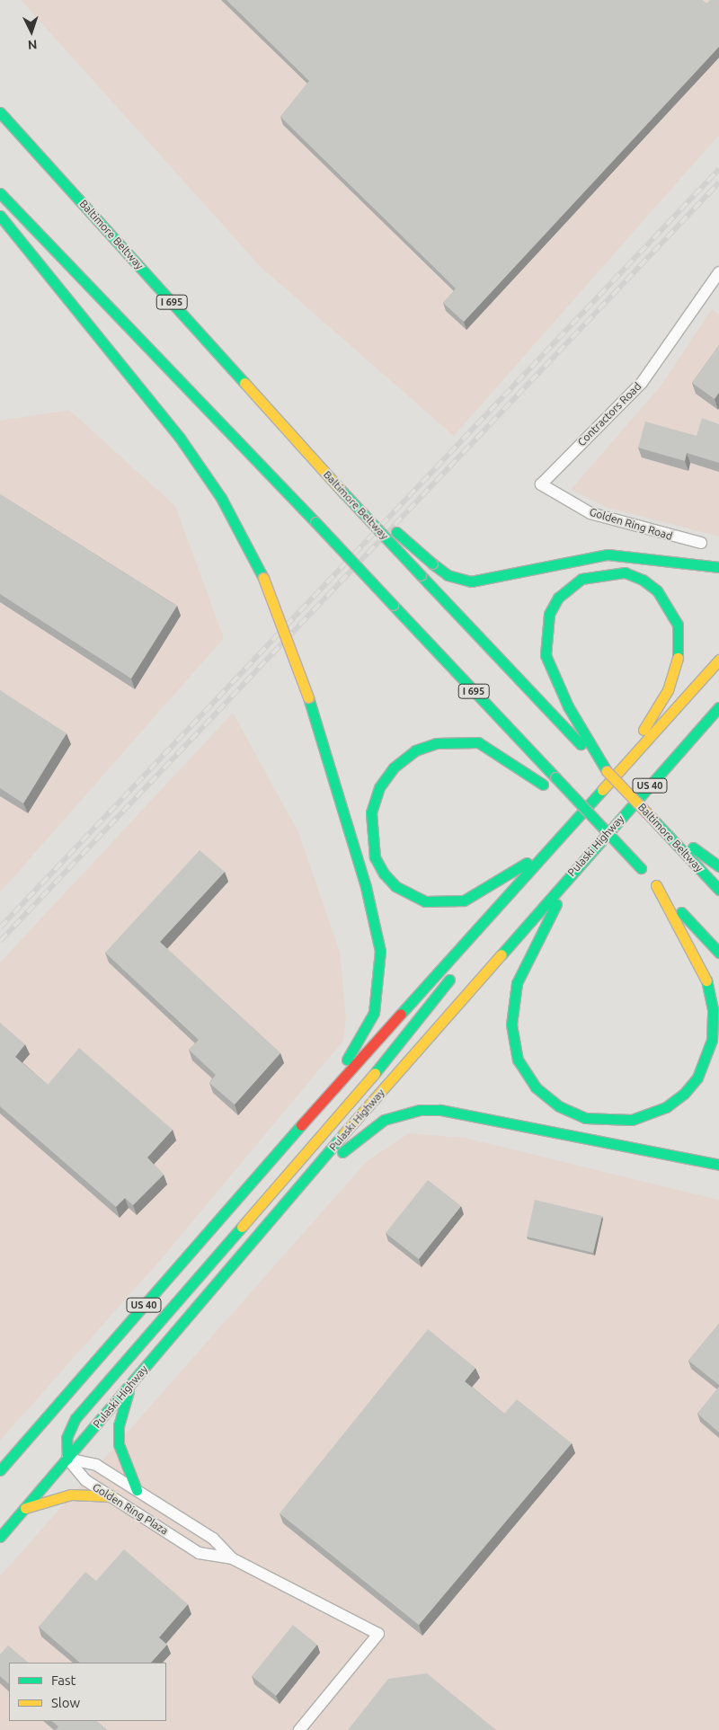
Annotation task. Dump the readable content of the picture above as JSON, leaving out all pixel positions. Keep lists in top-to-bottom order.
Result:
{
  "streets": {
    "highway": [
      "Baltimore Beltway",
      "I 695",
      "US 40",
      "Pulaski Highway"
    ],
    "street": ["Contractors Road", "Golden Ring Road", "Golden Ring Plaza"]
  },
  "crossings": [
    ["Contractors Road", "Golden Ring Road"],
    ["Pulaski Highway", "Golden Ring Plaza"]
  ],
  "legend": ["Fast", "Slow"],
  "north": "bottom"
}
